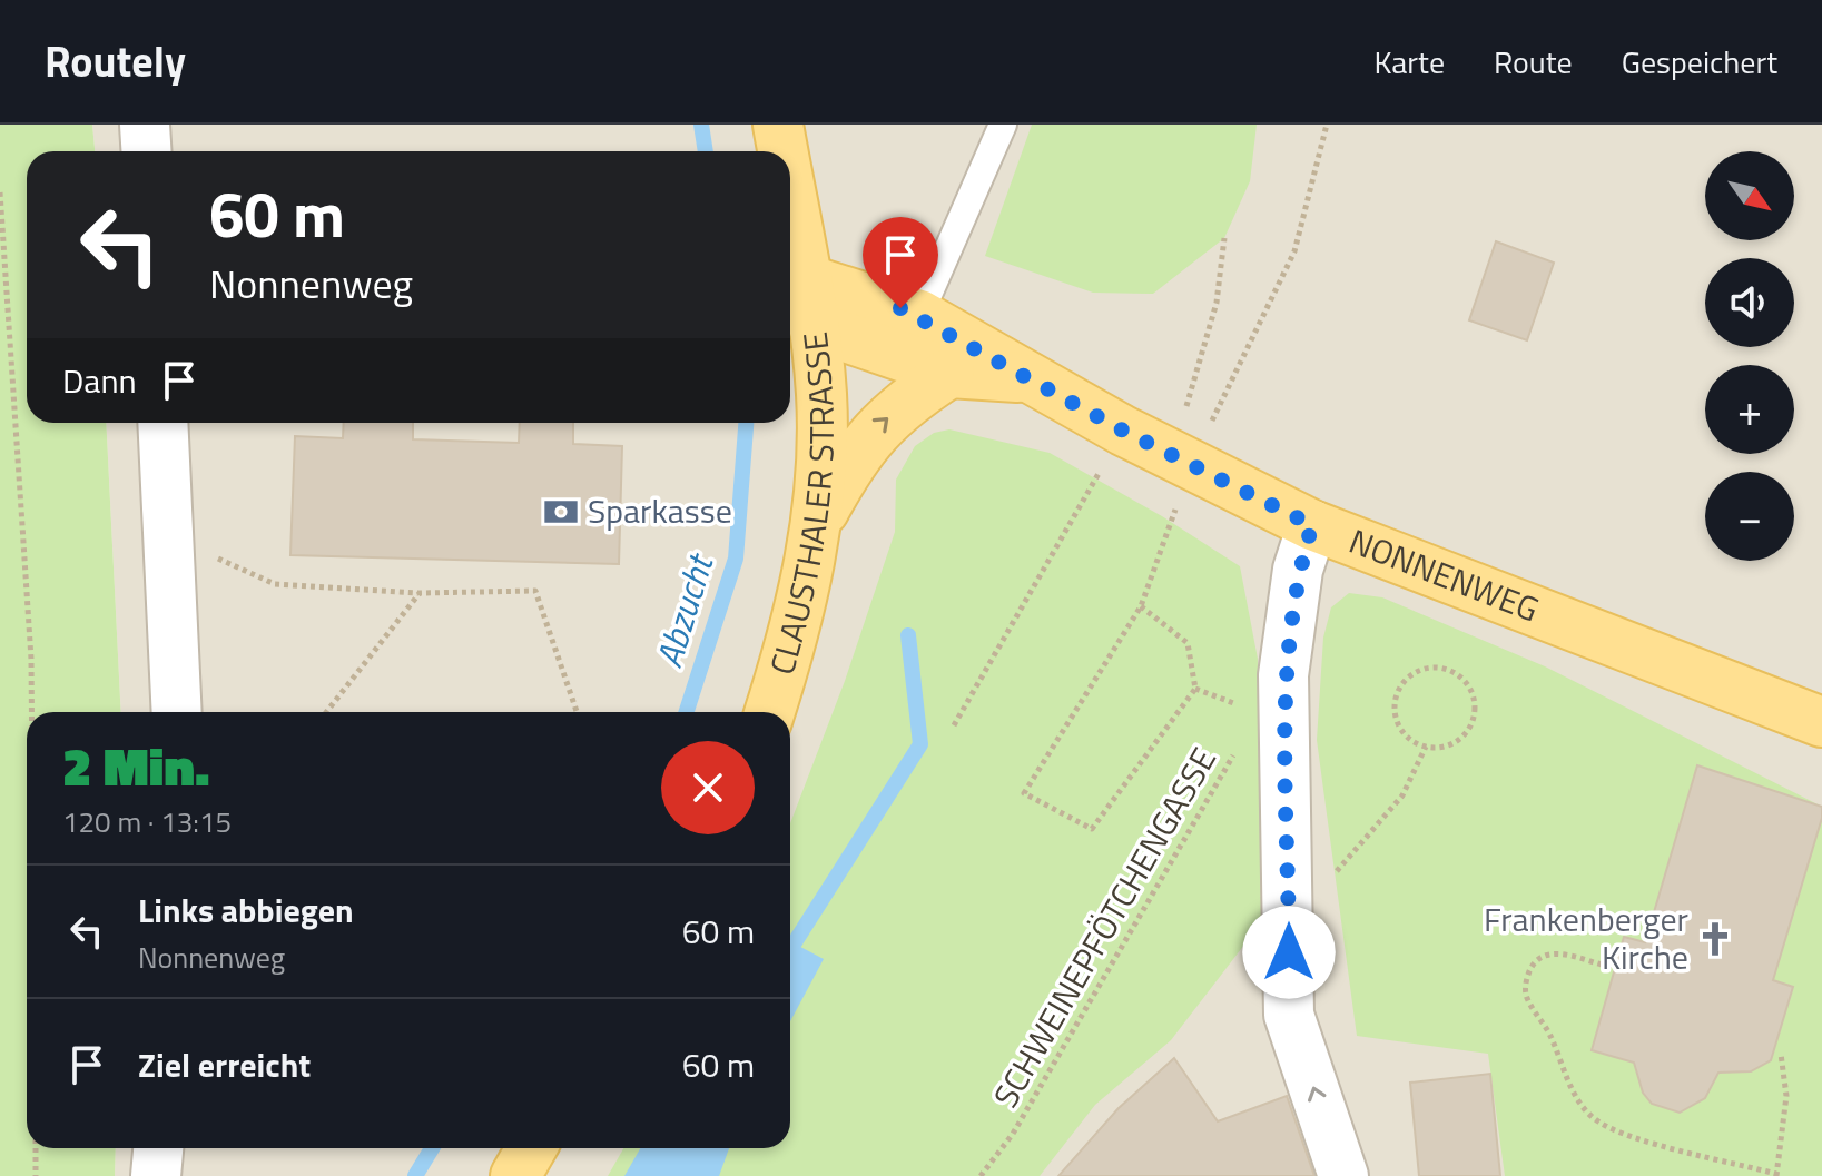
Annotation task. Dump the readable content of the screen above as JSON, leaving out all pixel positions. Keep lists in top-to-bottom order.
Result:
{
  "streets": {
    "main road": ["CLAUSTHALER STRASSE", "NONNENWEG"],
    "path": ["SCHWEINEPFÖTCHENGASSE"]
  },
  "crossings": [
    ["CLAUSTHALER STRASSE", "NONNENWEG"]
  ],
  "water": ["Abzucht"],
  "places": {
    "bank": ["Sparkasse"],
    "church": ["Frankenberger Kirche"]
  },
  "north": "bottom right",
  "page": {
    "header": "Routely",
    "nav": ["Karte", "Route", "Gespeichert"],
    "map_buttons": ["+", "−"],
    "turn": ["60 m", "Nonnenweg"],
    "then": "Dann",
    "heading": ["2 Min.", "120 m · 13:15"],
    "list": [
      {
        "name": "Links abbiegen",
        "note": "Nonnenweg",
        "value": "60 m"
      },
      {
        "name": "Ziel erreicht",
        "value": "60 m"
      }
    ]
  }
}
